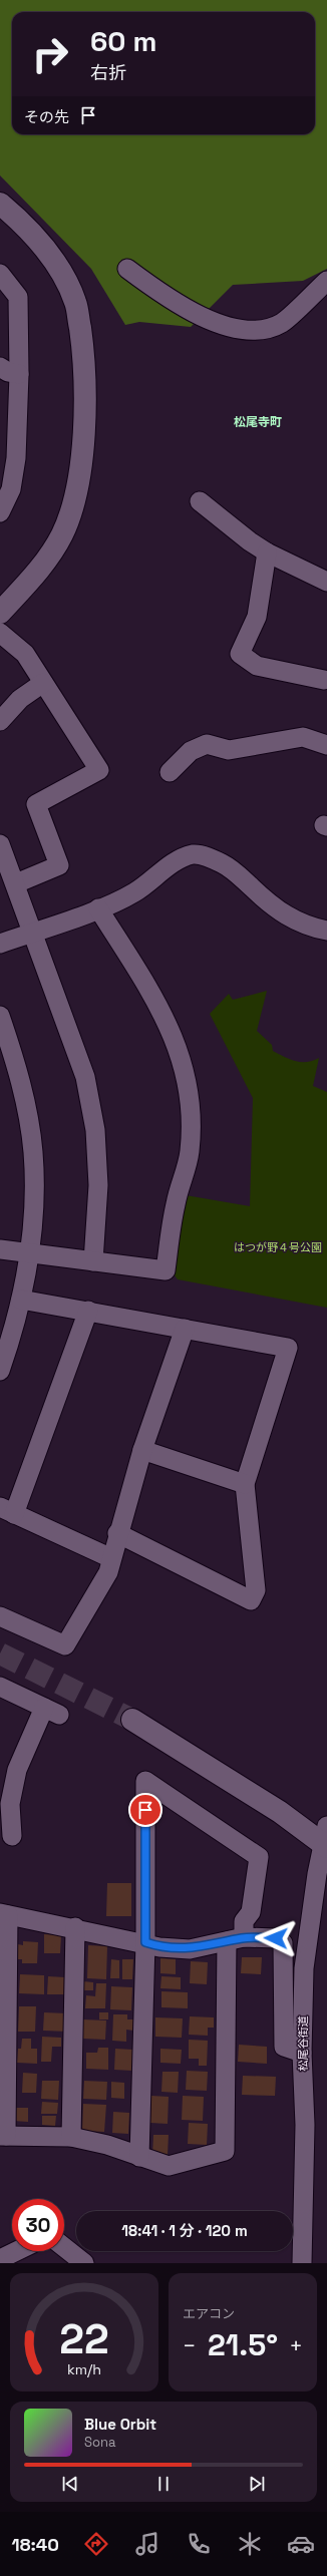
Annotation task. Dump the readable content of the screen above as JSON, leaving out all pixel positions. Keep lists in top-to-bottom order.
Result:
{
  "streets": {
    "street": ["松尾谷街道"]
  },
  "districts": ["松尾寺町"],
  "parks": ["はつが野４号公園"],
  "page": {
    "turn": ["60 m", "右折"],
    "then": "その先",
    "limit": "30",
    "trip": "18:41 · 1 分 · 120 m",
    "tile": "エアコン",
    "heat": ["−", "21.5°", "+"],
    "song": ["Blue Orbit", "Sona"],
    "tabs": "18:40",
    "gauge": ["22", "km/h"]
  }
}
